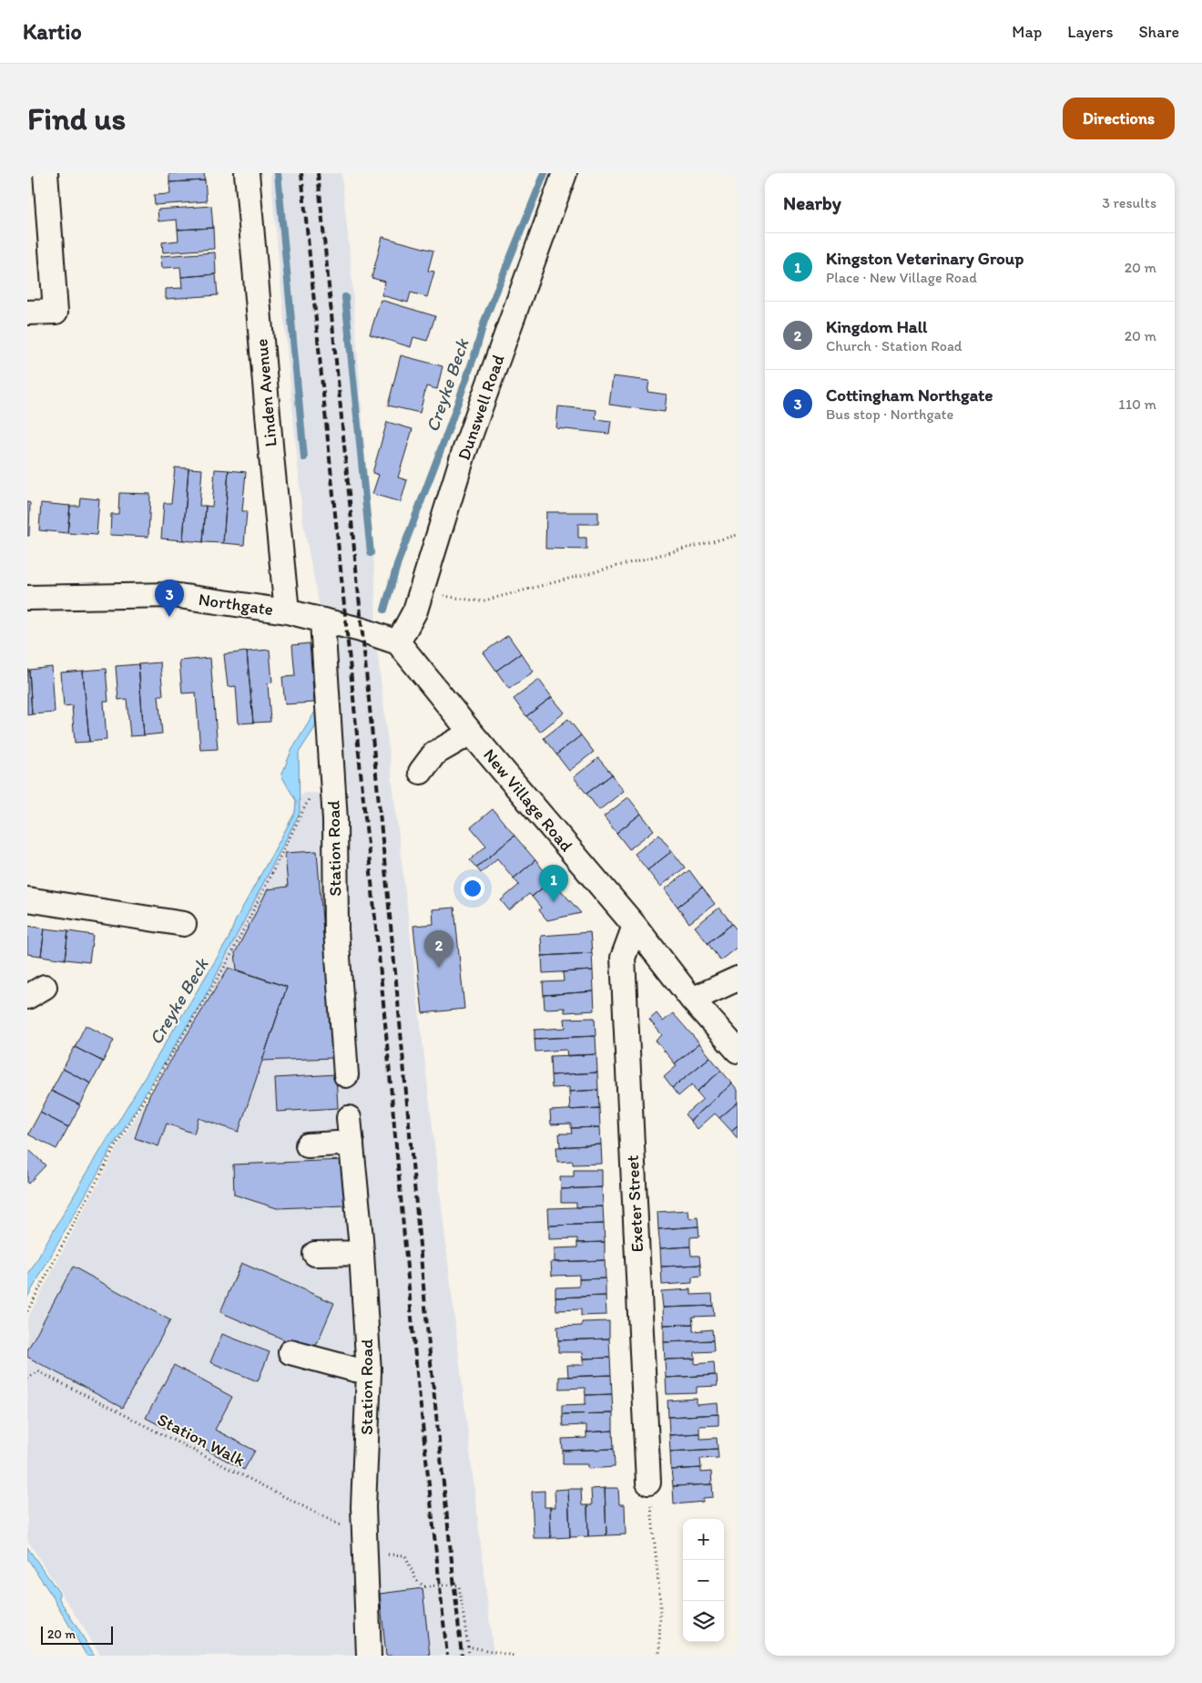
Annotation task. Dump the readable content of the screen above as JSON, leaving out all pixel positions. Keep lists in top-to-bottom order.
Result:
{
  "streets": {
    "street": [
      "Linden Avenue",
      "Dunswell Road",
      "Northgate",
      "New Village Road",
      "Station Road",
      "Exeter Street"
    ],
    "path": ["Station Walk"]
  },
  "crossings": [
    ["Linden Avenue", "Northgate"],
    ["Dunswell Road", "Northgate"],
    ["Dunswell Road", "New Village Road"],
    ["Northgate", "New Village Road"],
    ["Northgate", "Station Road"],
    ["New Village Road", "Exeter Street"],
    ["Station Road", "Station Walk"]
  ],
  "water": ["Creyke Beck"],
  "scale_bar": "20 m",
  "page": {
    "header": "Kartio",
    "nav": ["Map", "Layers", "Share"],
    "buttons": "Directions",
    "title": "Find us",
    "heading": ["Nearby", "3 results"],
    "list": [
      {
        "mark": "1",
        "name": "Kingston Veterinary Group",
        "note": "Place · New Village Road",
        "value": "20 m"
      },
      {
        "mark": "2",
        "name": "Kingdom Hall",
        "note": "Church · Station Road",
        "value": "20 m"
      },
      {
        "mark": "3",
        "name": "Cottingham Northgate",
        "note": "Bus stop · Northgate",
        "value": "110 m"
      }
    ],
    "pins": ["3", "1", "2"],
    "map_buttons": ["+", "−"],
    "scale": "20 m"
  }
}
